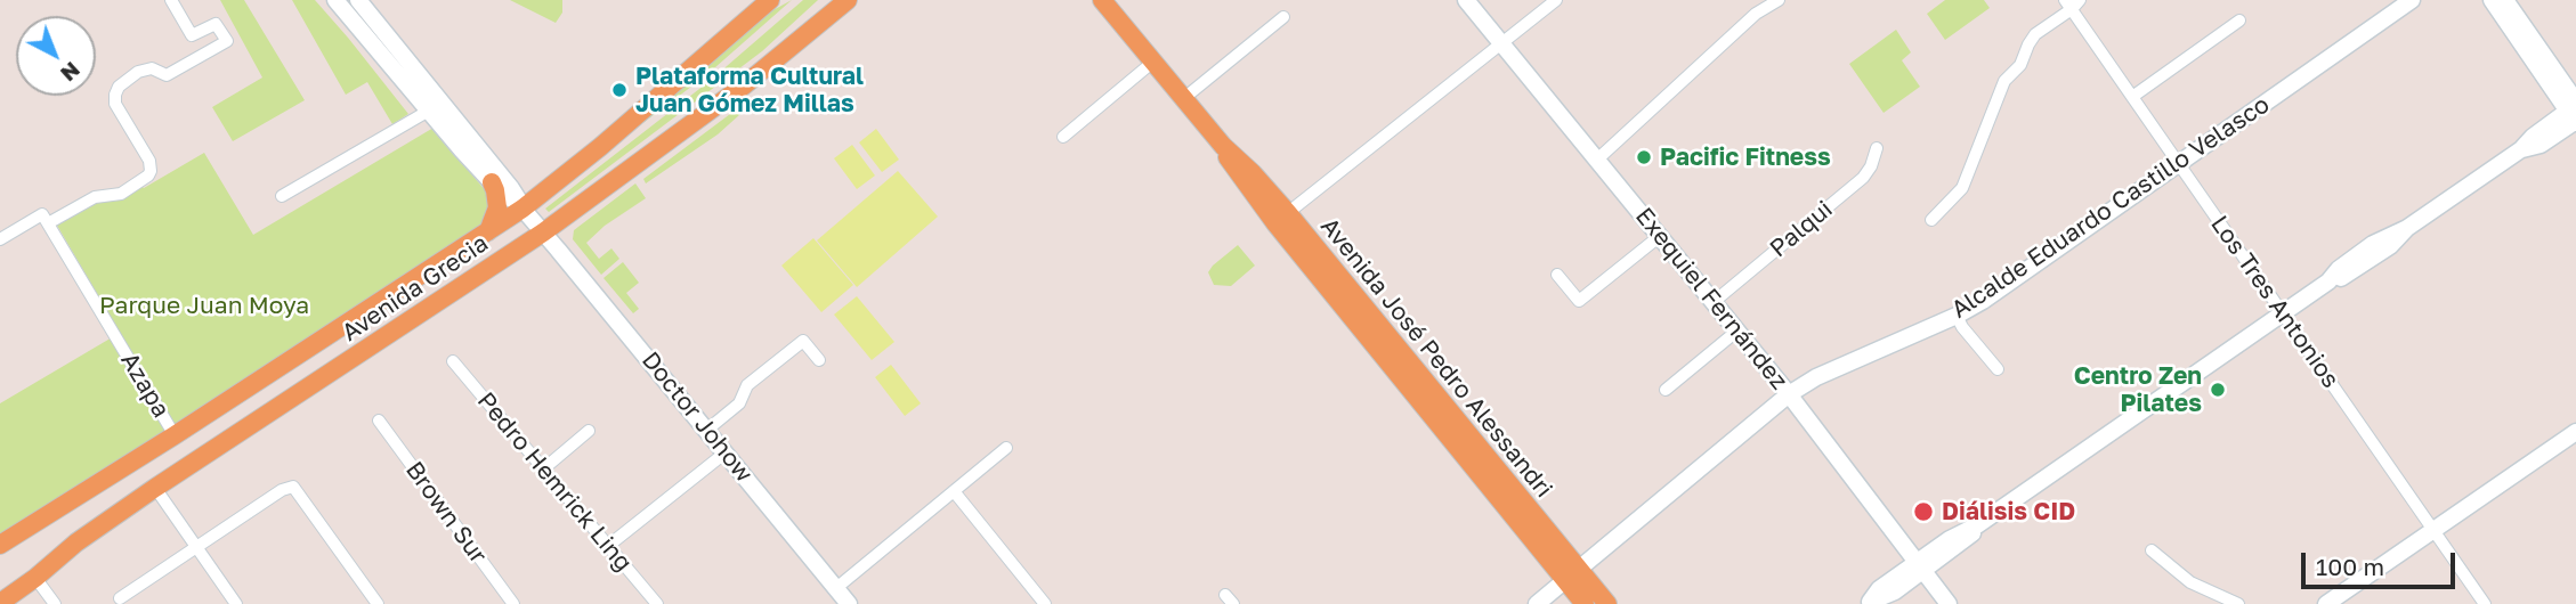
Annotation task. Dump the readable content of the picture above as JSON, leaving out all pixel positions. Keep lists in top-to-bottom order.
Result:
{
  "streets": {
    "main road": ["Avenida Grecia", "Avenida José Pedro Alessandri"],
    "street": [
      "Alcalde Eduardo Castillo Velasco",
      "Palqui",
      "Exequiel Fernández",
      "Los Tres Antonios",
      "Azapa",
      "Doctor Johow",
      "Pedro Hemrick Ling",
      "Brown Sur"
    ]
  },
  "crossings": [
    ["Alcalde Eduardo Castillo Velasco", "Exequiel Fernández"],
    ["Alcalde Eduardo Castillo Velasco", "Los Tres Antonios"],
    ["Alcalde Eduardo Castillo Velasco", "Avenida José Pedro Alessandri"],
    ["Palqui", "Exequiel Fernández"],
    ["Avenida Grecia", "Azapa"],
    ["Avenida Grecia", "Doctor Johow"]
  ],
  "parks": ["Parque Juan Moya"],
  "places": [
    "Plataforma Cultural Juan Gómez Millas",
    "Pacific Fitness",
    "Centro Zen Pilates",
    "Diálisis CID"
  ],
  "scale_bar": "100 m",
  "north": "bottom right"
}
